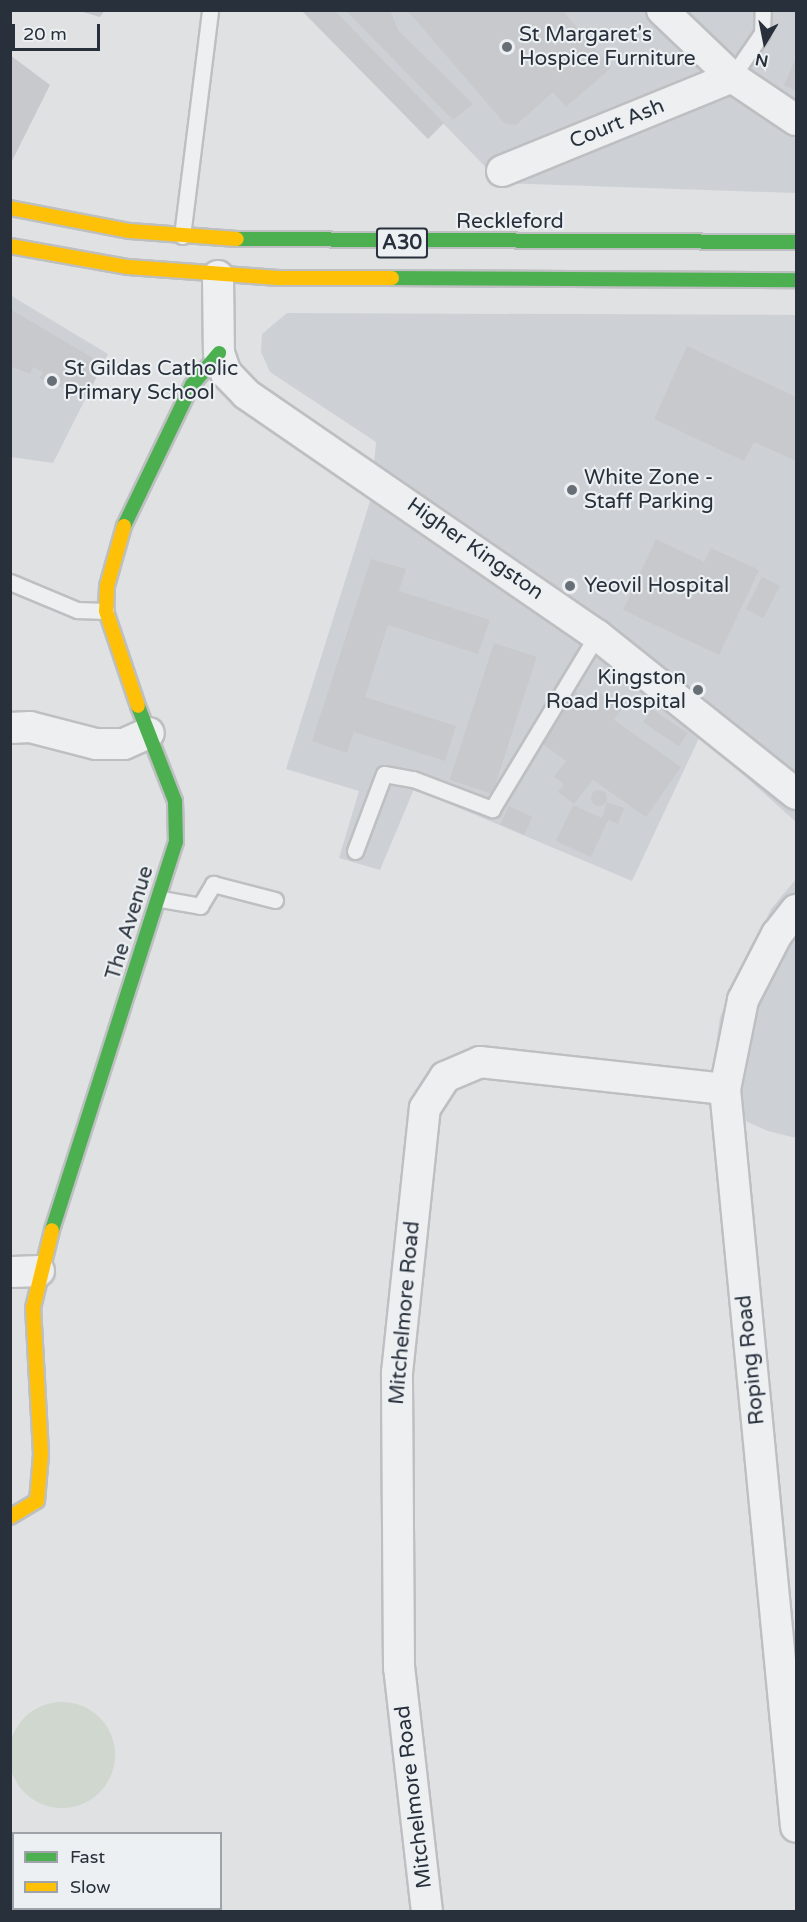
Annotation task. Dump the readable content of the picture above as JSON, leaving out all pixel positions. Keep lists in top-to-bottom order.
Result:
{
  "streets": {
    "main road": ["Reckleford", "A30", "The Avenue"],
    "street": [
      "Court Ash",
      "Higher Kingston",
      "Mitchelmore Road",
      "Roping Road"
    ]
  },
  "crossings": [
    ["A30", "Higher Kingston"],
    ["Higher Kingston", "The Avenue"],
    ["Mitchelmore Road", "Roping Road"]
  ],
  "places": [
    "St Margaret's Hospice Furniture",
    "St Gildas Catholic Primary School",
    "White Zone - Staff Parking",
    "Yeovil Hospital",
    "Kingston Road Hospital"
  ],
  "legend": ["Fast", "Slow"],
  "scale_bar": "20 m",
  "north": "bottom"
}
